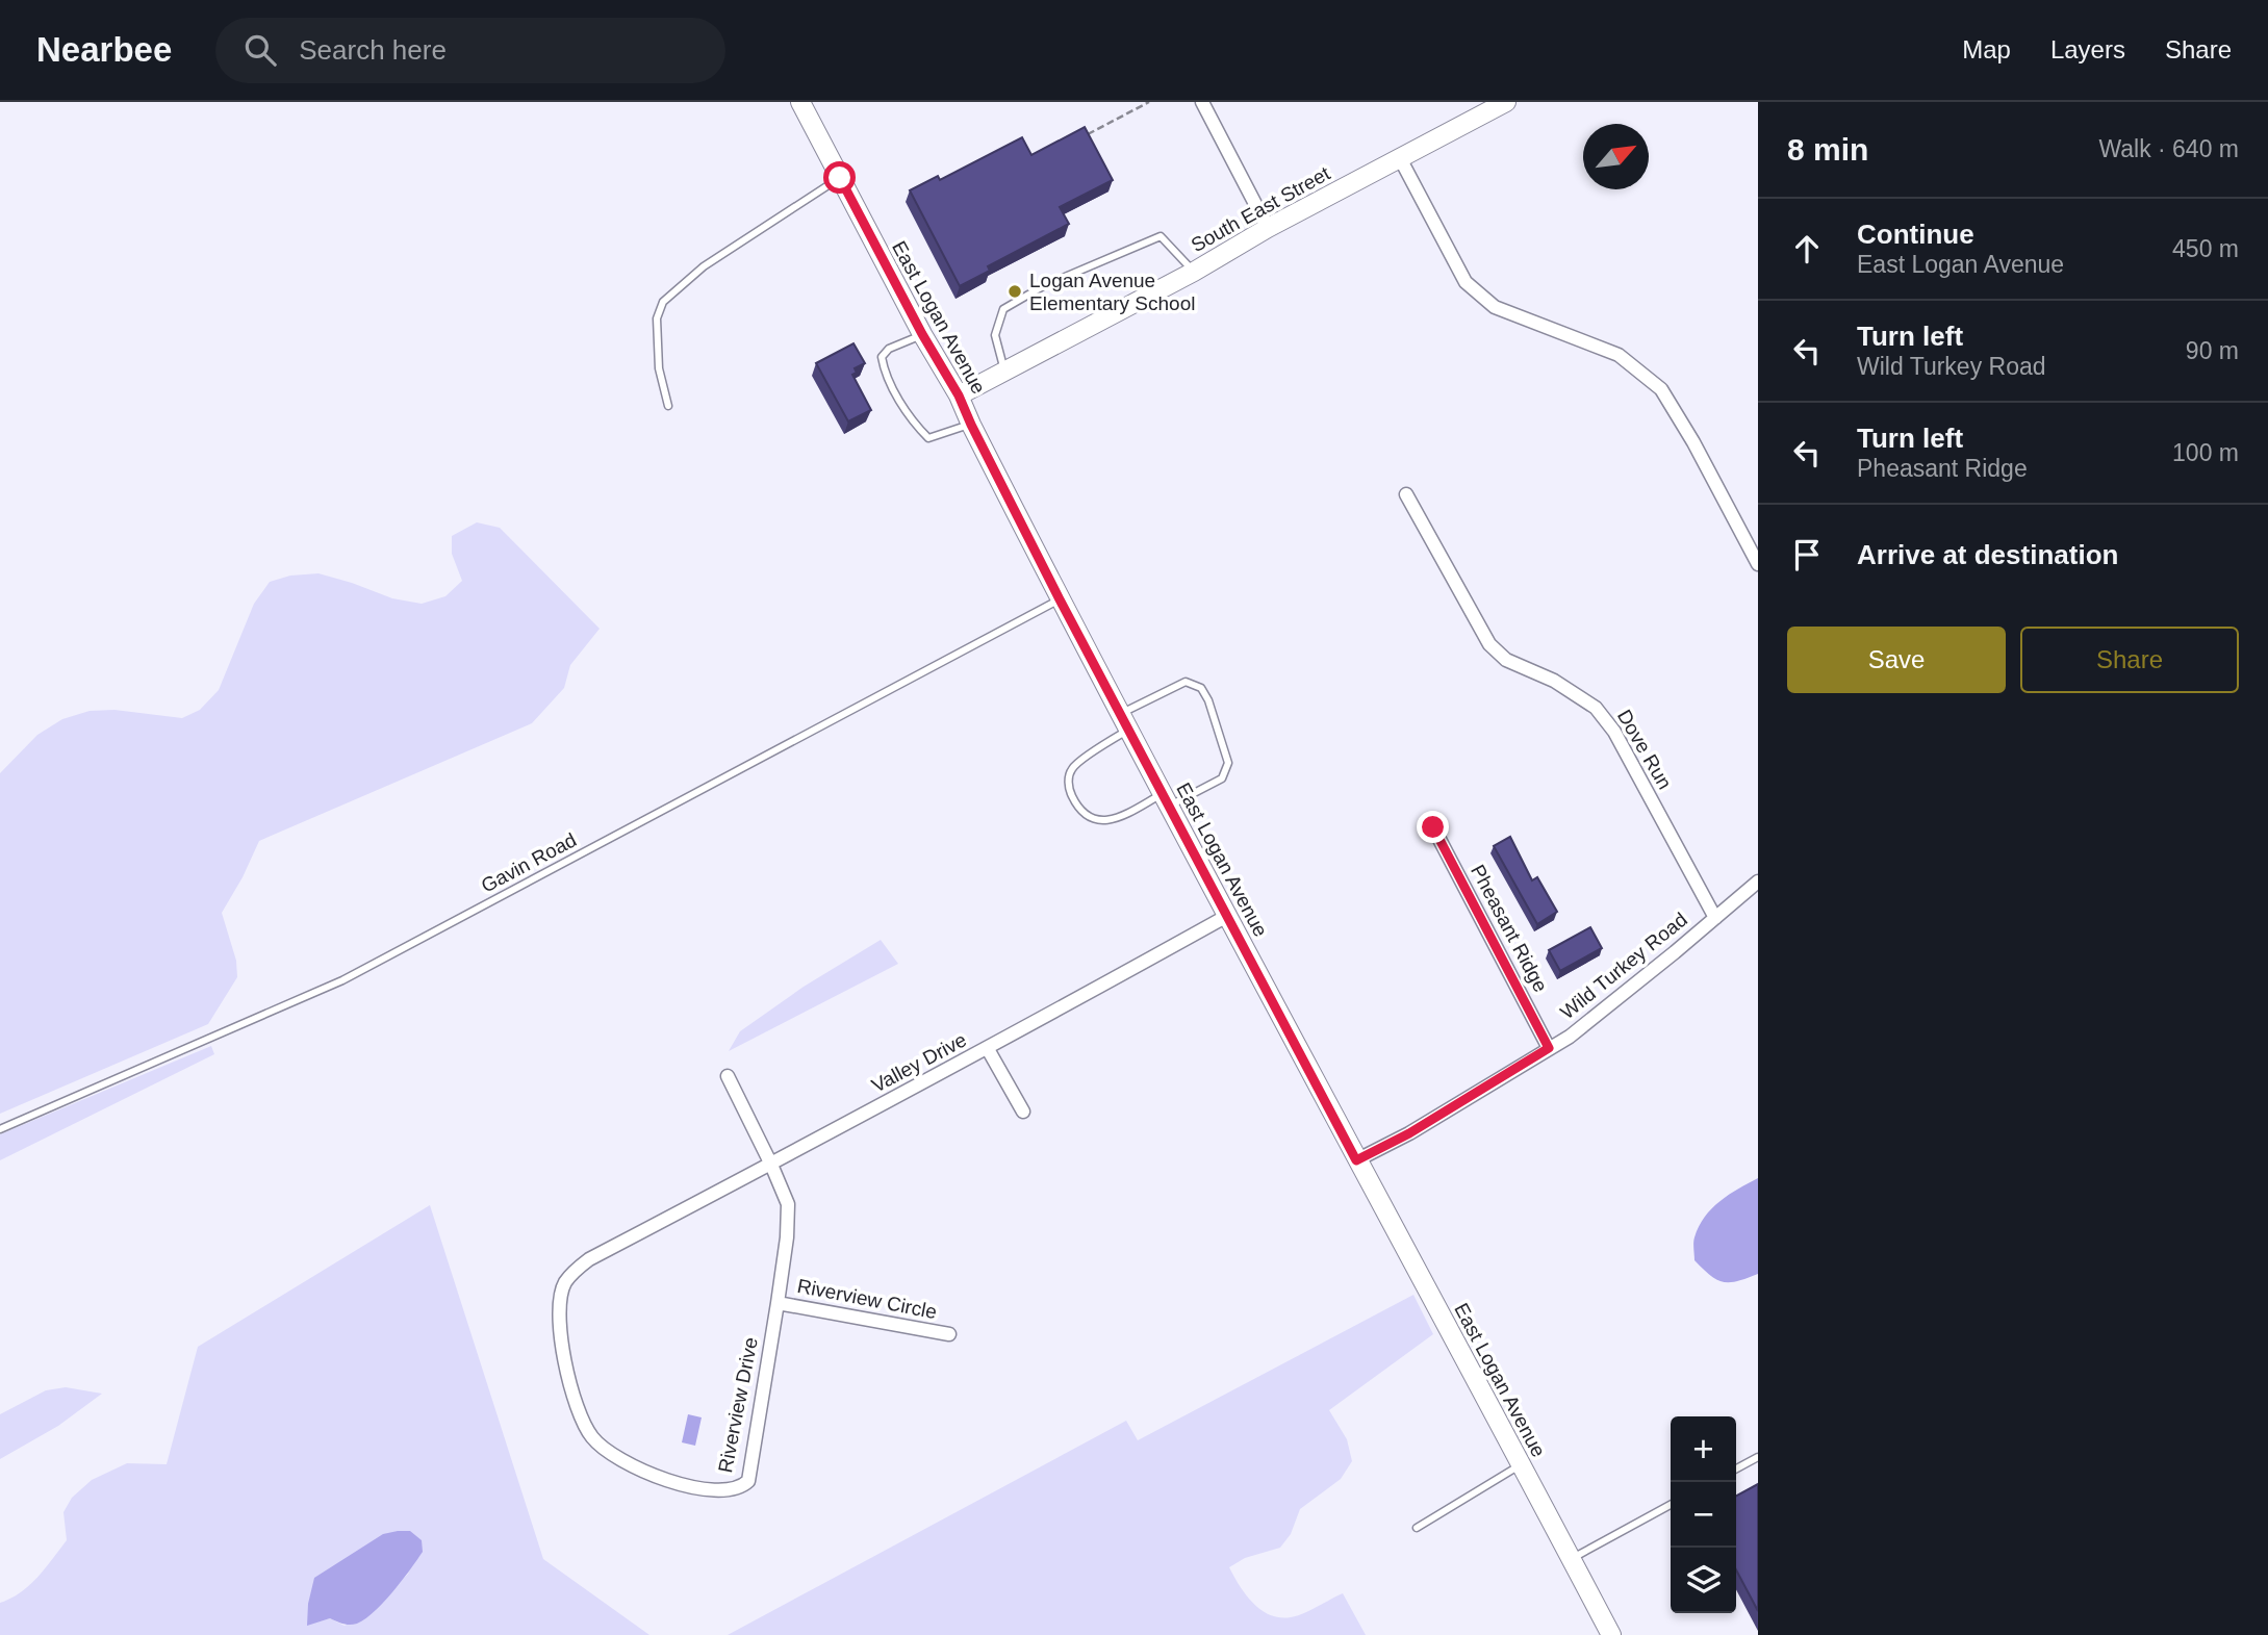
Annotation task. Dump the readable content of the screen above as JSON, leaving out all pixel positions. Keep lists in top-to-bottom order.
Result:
{
  "streets": {
    "street": [
      "South East Street",
      "East Logan Avenue",
      "Dove Run",
      "Pheasant Ridge",
      "Wild Turkey Road",
      "Valley Drive",
      "Riverview Circle",
      "Riverview Drive"
    ],
    "lane": ["Gavin Road"]
  },
  "crossings": [
    ["South East Street", "East Logan Avenue"],
    ["East Logan Avenue", "Gavin Road"],
    ["East Logan Avenue", "Wild Turkey Road"],
    ["East Logan Avenue", "Valley Drive"],
    ["Dove Run", "Wild Turkey Road"],
    ["Pheasant Ridge", "Wild Turkey Road"],
    ["Valley Drive", "Riverview Drive"],
    ["Riverview Circle", "Riverview Drive"]
  ],
  "places": ["Logan Avenue Elementary School"],
  "north": "top right",
  "page": {
    "header": "Nearbee",
    "search": "Search here",
    "nav": ["Map", "Layers", "Share"],
    "heading": ["8 min", "Walk · 640 m"],
    "list": [
      ["Continue", "East Logan Avenue", "450 m"],
      ["Turn left", "Wild Turkey Road", "90 m"],
      ["Turn left", "Pheasant Ridge", "100 m"],
      "Arrive at destination"
    ],
    "buttons": ["Save", "Share"],
    "map_buttons": ["+", "−"]
  }
}
